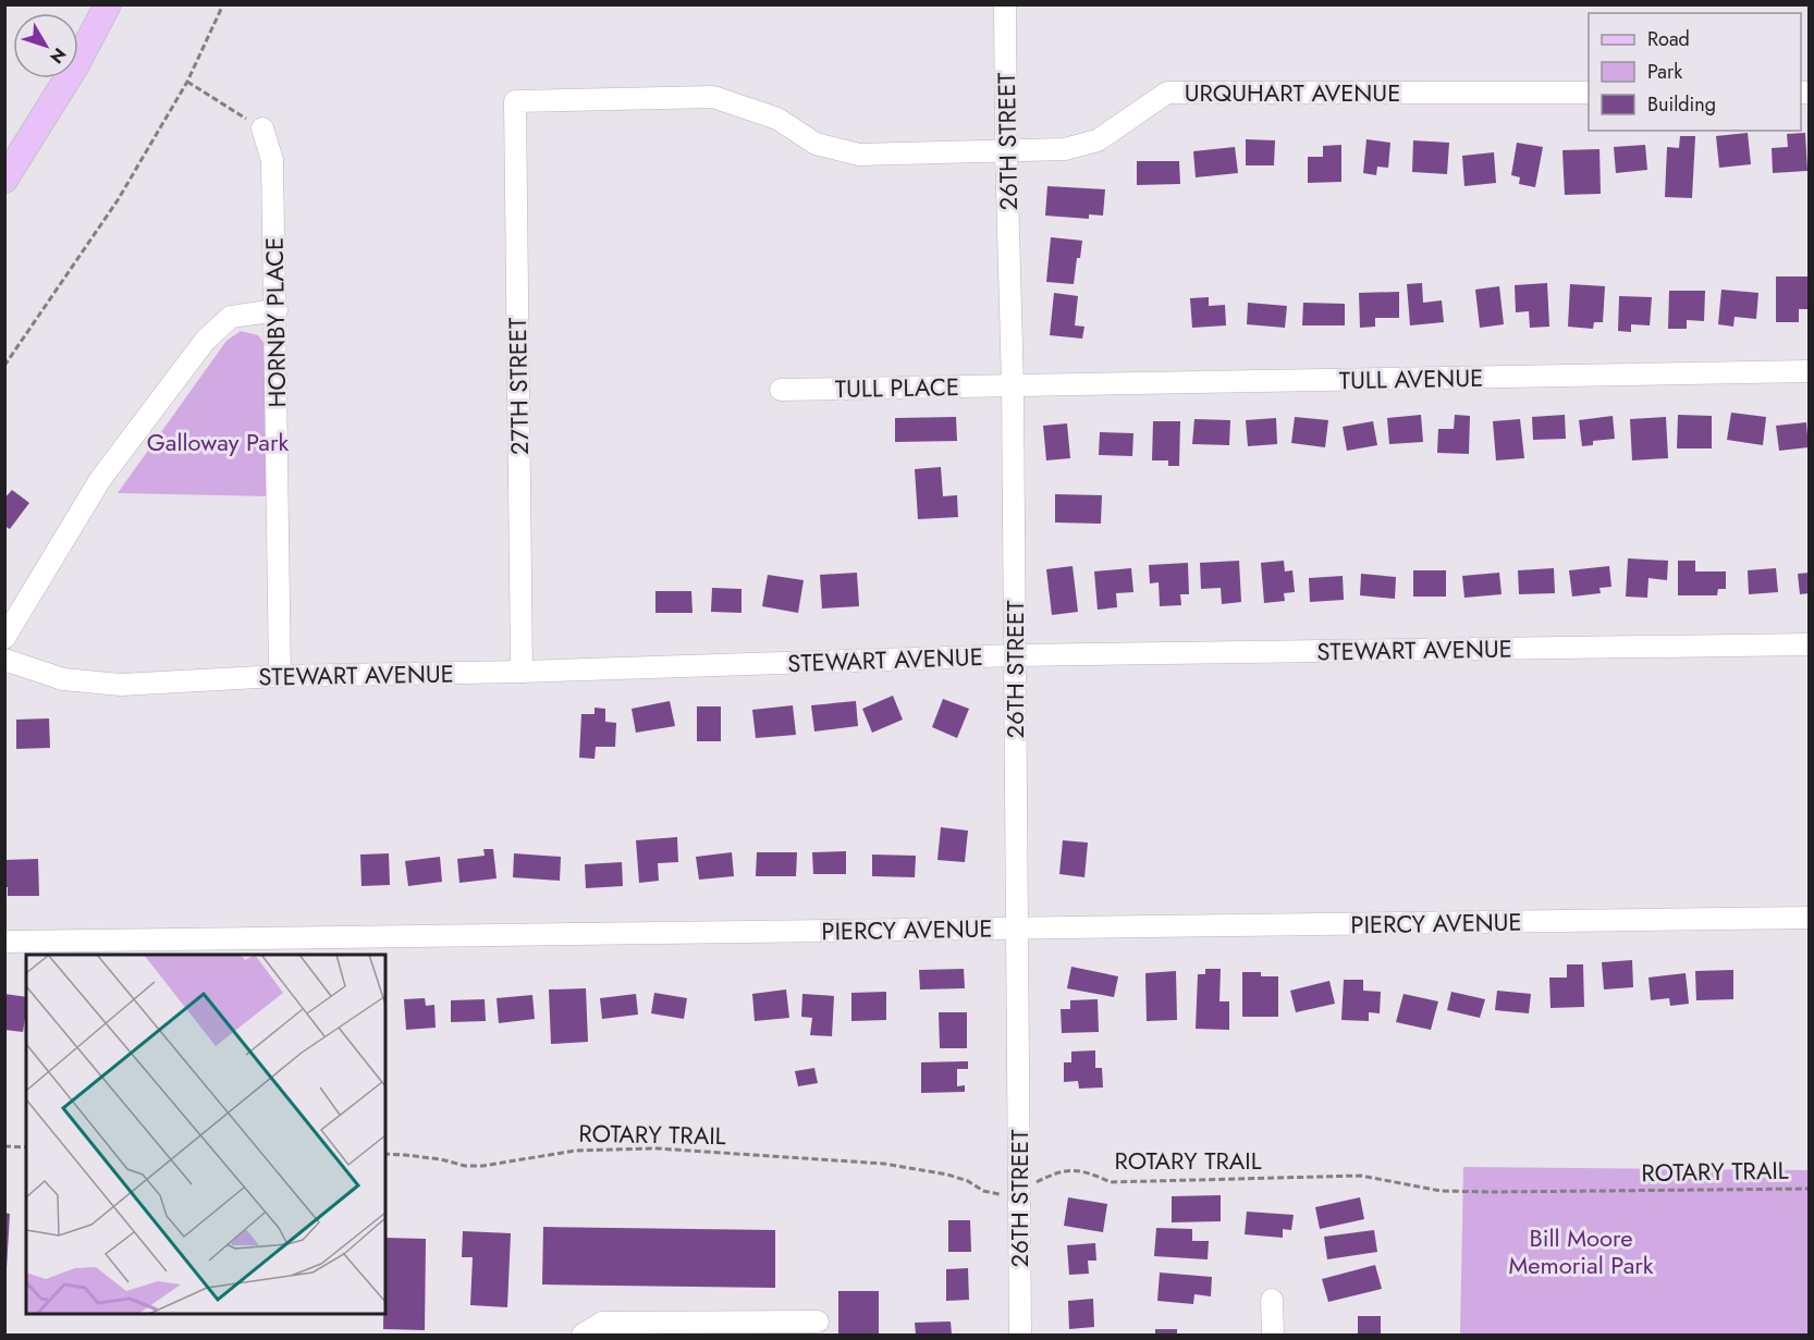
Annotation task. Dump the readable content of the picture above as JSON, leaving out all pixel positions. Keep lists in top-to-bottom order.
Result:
{
  "streets": {
    "street": [
      "URQUHART AVENUE",
      "26TH STREET",
      "HORNBY PLACE",
      "TULL AVENUE",
      "27TH STREET",
      "TULL PLACE",
      "STEWART AVENUE",
      "PIERCY AVENUE"
    ],
    "path": ["ROTARY TRAIL"]
  },
  "crossings": [
    ["URQUHART AVENUE", "26TH STREET"],
    ["URQUHART AVENUE", "27TH STREET"],
    ["26TH STREET", "TULL AVENUE"],
    ["26TH STREET", "TULL PLACE"],
    ["26TH STREET", "STEWART AVENUE"],
    ["26TH STREET", "PIERCY AVENUE"],
    ["26TH STREET", "ROTARY TRAIL"],
    ["HORNBY PLACE", "STEWART AVENUE"],
    ["TULL AVENUE", "TULL PLACE"],
    ["27TH STREET", "STEWART AVENUE"]
  ],
  "parks": ["Galloway Park", "Bill Moore Memorial Park"],
  "legend": ["Road", "Park", "Building"],
  "north": "bottom right"
}
